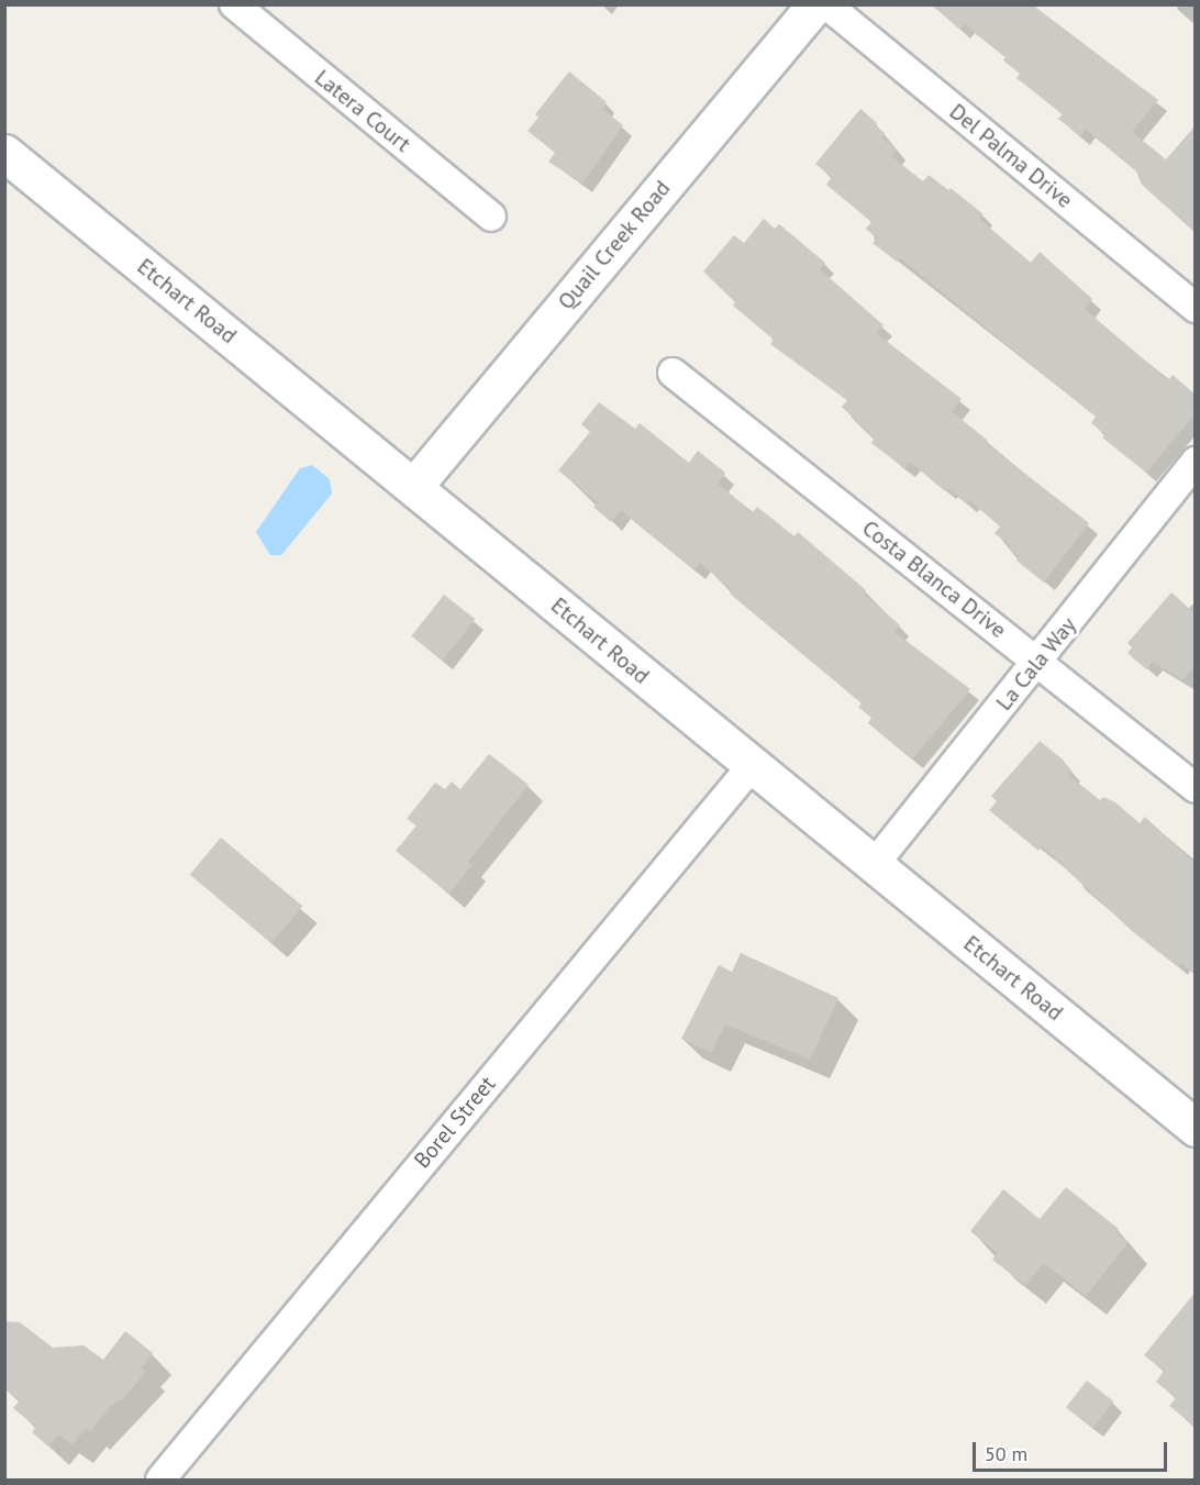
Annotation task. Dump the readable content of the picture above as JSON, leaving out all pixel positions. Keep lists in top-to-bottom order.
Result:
{
  "streets": {
    "street": [
      "Latera Court",
      "Del Palma Drive",
      "Quail Creek Road",
      "Etchart Road",
      "Costa Blanca Drive",
      "La Cala Way",
      "Borel Street"
    ]
  },
  "crossings": [
    ["Quail Creek Road", "Etchart Road"],
    ["Etchart Road", "La Cala Way"],
    ["Etchart Road", "Borel Street"],
    ["Costa Blanca Drive", "La Cala Way"]
  ],
  "scale_bar": "50 m"
}
